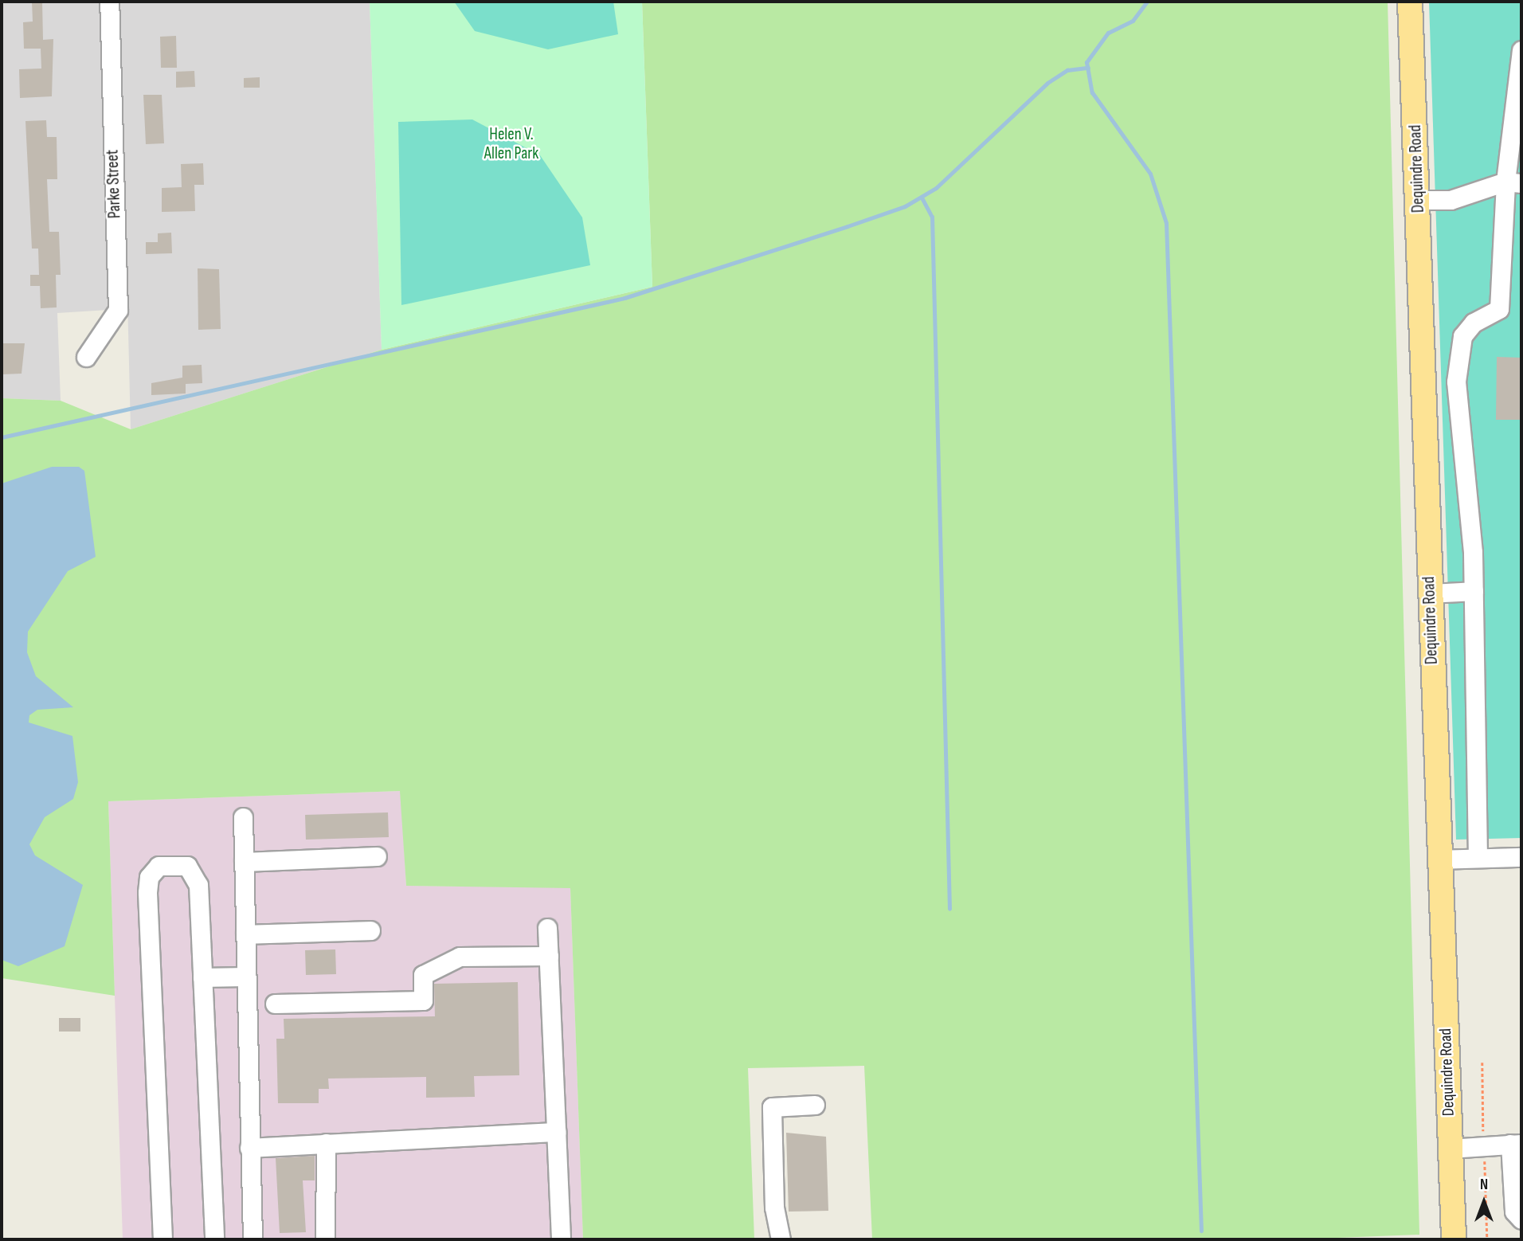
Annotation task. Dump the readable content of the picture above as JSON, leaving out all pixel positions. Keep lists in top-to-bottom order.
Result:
{
  "streets": {
    "main road": ["Dequindre Road"],
    "street": ["Parke Street"]
  },
  "parks": ["Helen V. Allen Park"],
  "north": "top"
}
